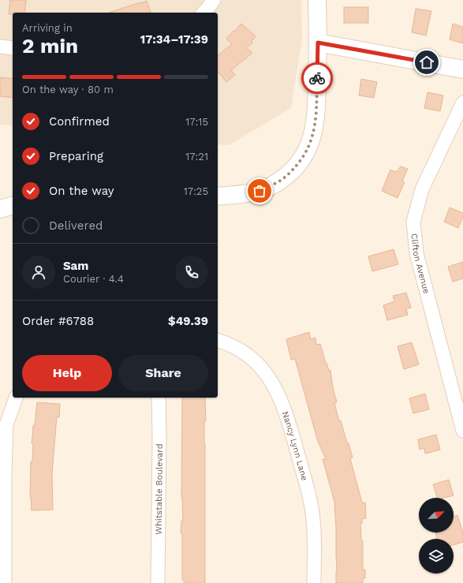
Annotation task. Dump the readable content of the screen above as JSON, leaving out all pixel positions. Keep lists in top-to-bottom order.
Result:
{
  "streets": {
    "street": ["Clifton Avenue", "Nancy Lynn Lane", "Whitstable Boulevard"]
  },
  "north": "top right",
  "page": {
    "heading": ["2 min", "Arriving in", "17:34–17:39"],
    "panel": [
      "Sam",
      "Courier · 4.4",
      "Order #6788",
      "$49.39"
    ],
    "bar": "On the way · 80 m",
    "list": [
      ["Confirmed", "17:15"],
      ["Preparing", "17:21"],
      ["On the way", "17:25"],
      "Delivered"
    ],
    "buttons": ["Help", "Share"]
  }
}
